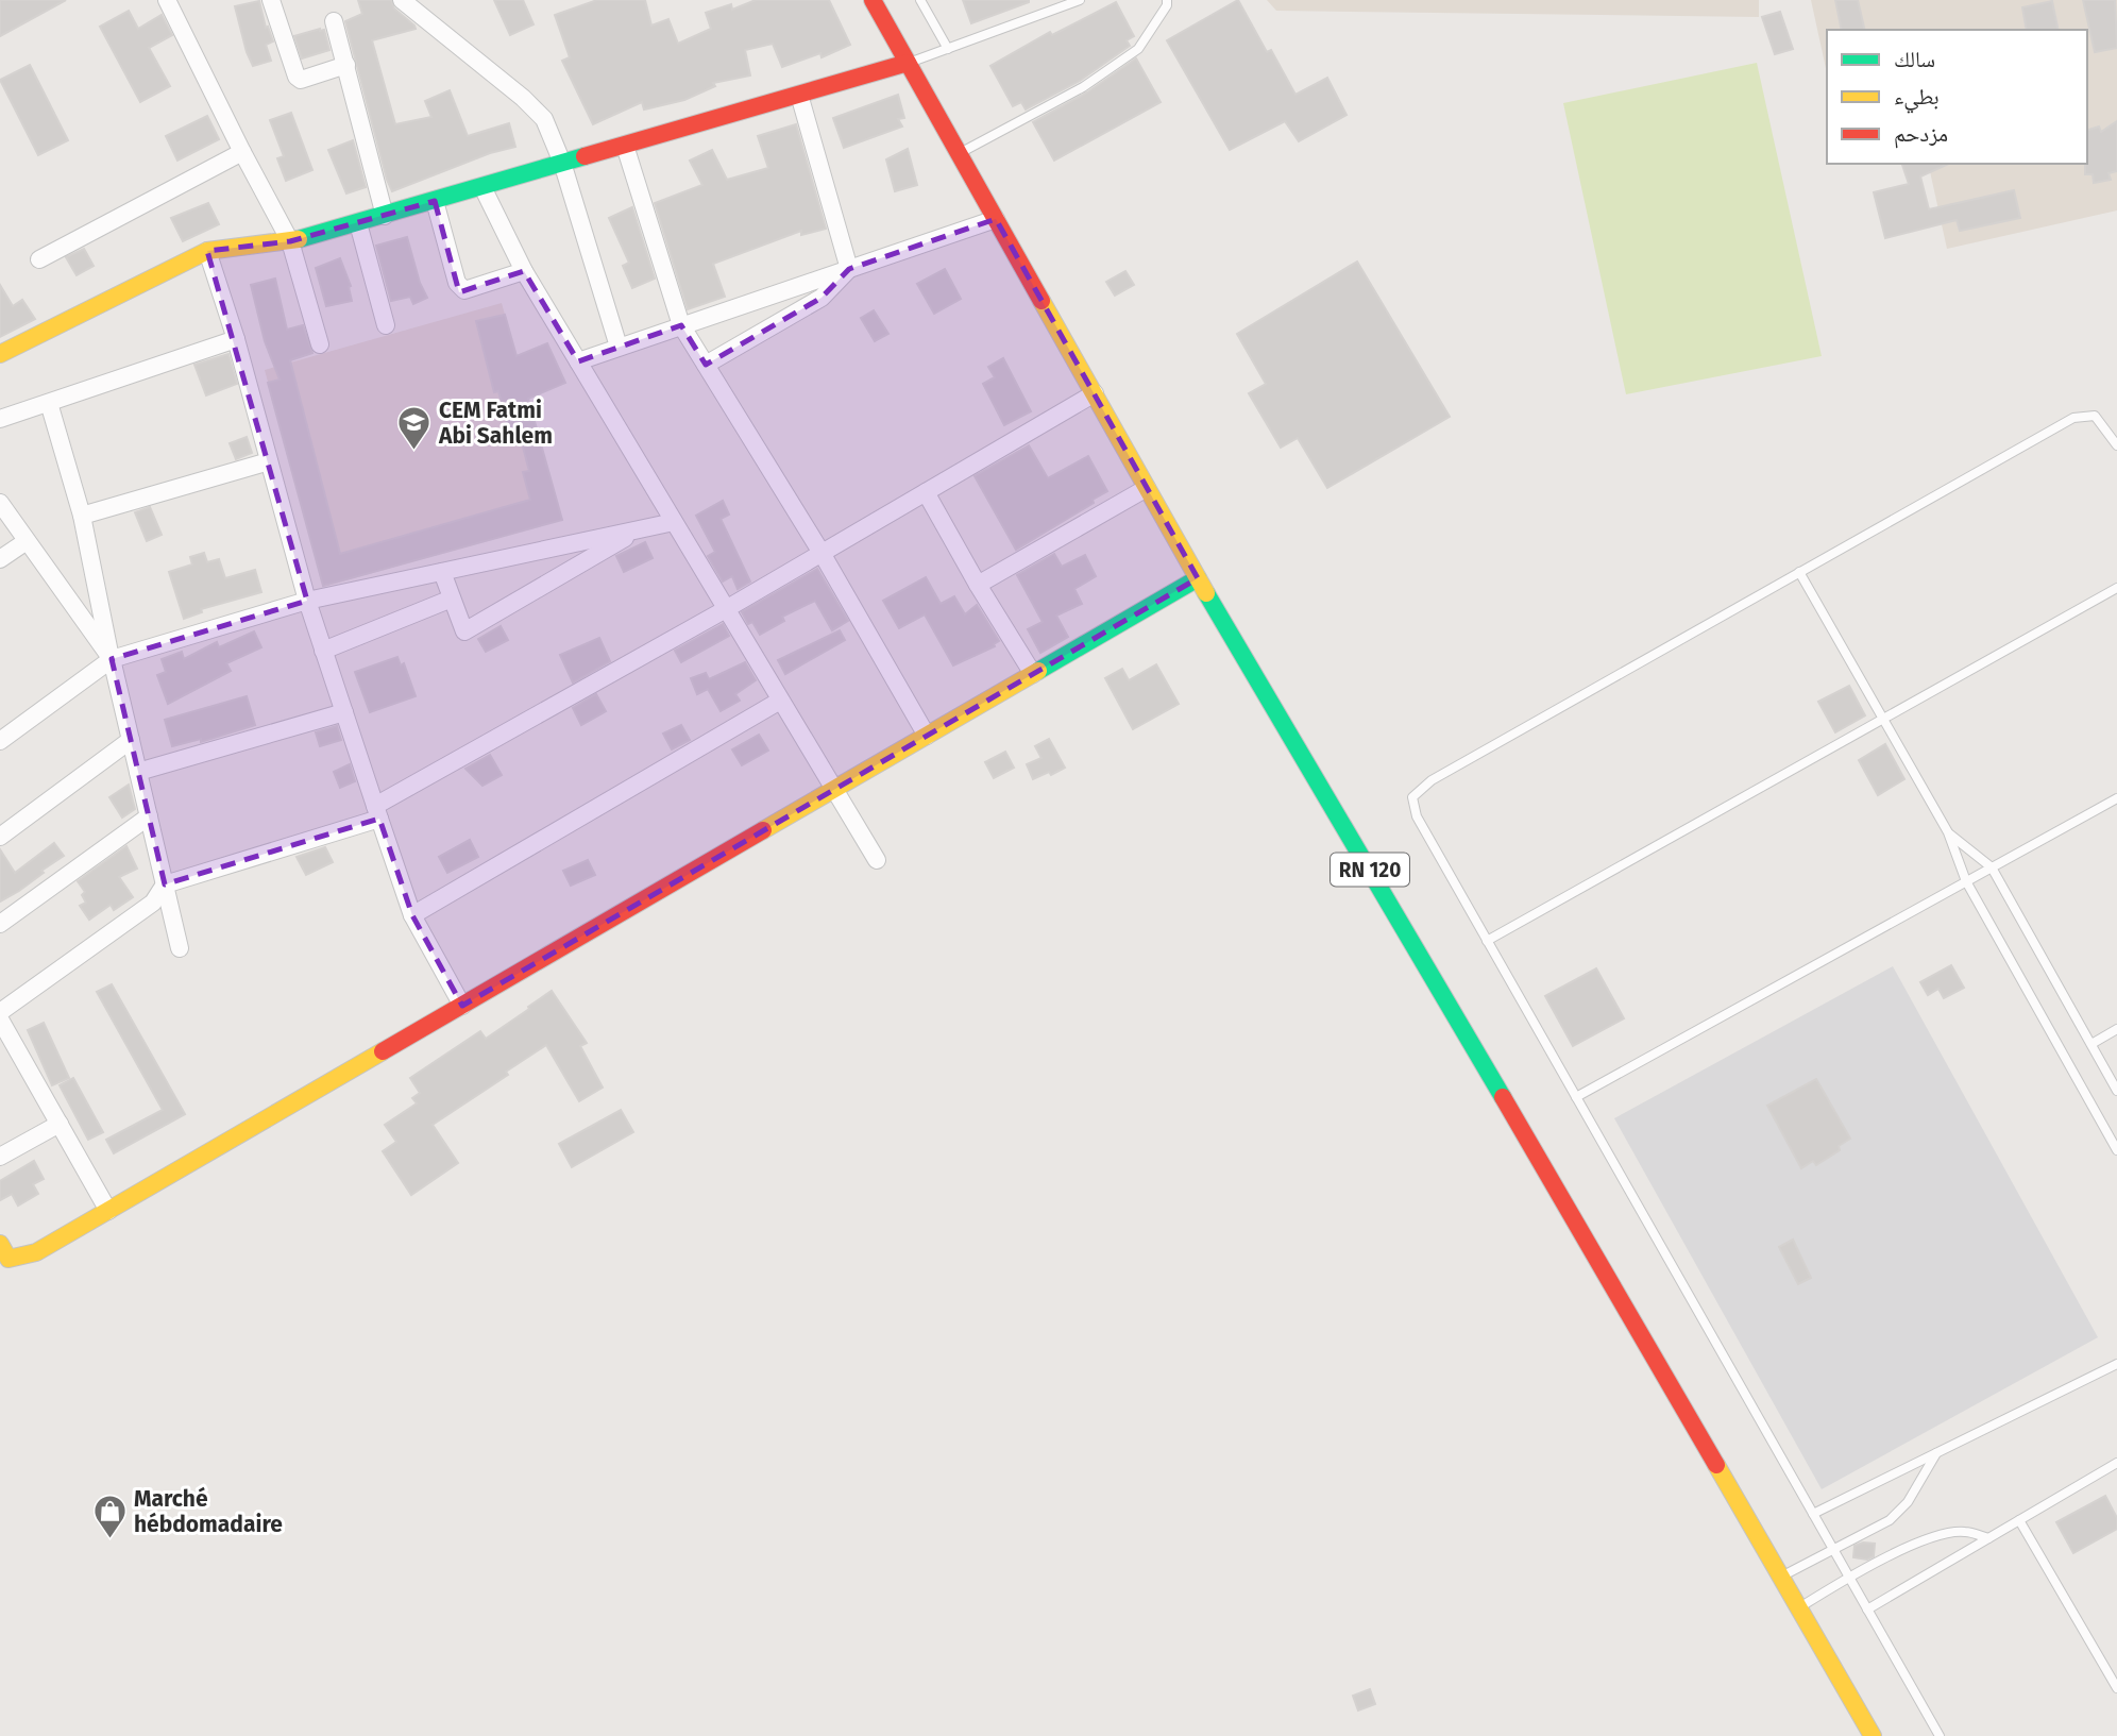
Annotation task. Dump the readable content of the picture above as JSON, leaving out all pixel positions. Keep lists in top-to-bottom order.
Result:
{
  "streets": {
    "street": ["RN 120"]
  },
  "places": {
    "school or university": ["CEM Fatmi Abi Sahlem"],
    "shop": ["Marché hébdomadaire"]
  },
  "legend": ["سالك", "بطيء", "مزدحم"]
}
